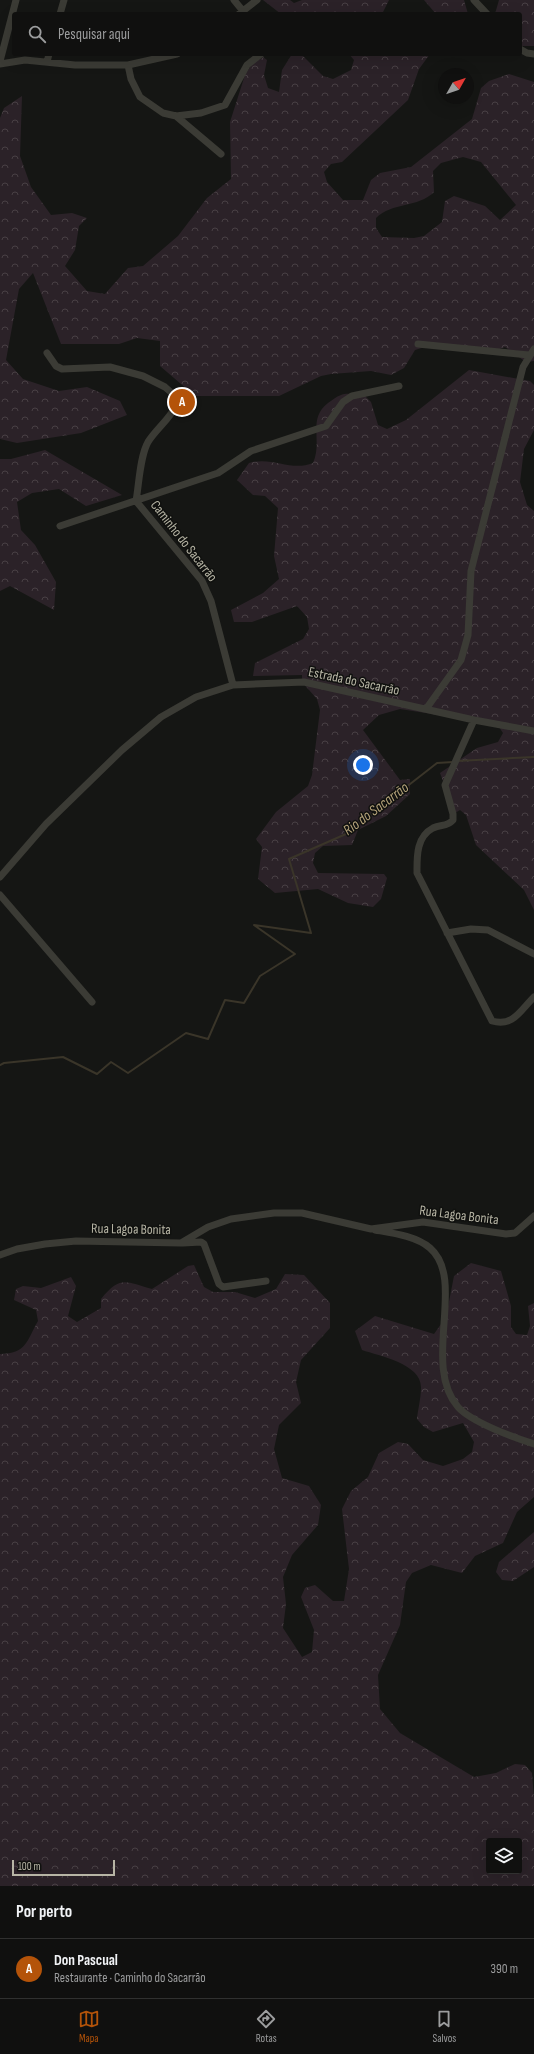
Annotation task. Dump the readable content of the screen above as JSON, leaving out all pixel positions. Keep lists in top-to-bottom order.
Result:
{
  "streets": {
    "street": ["Caminho do Sacarrão", "Estrada do Sacarrão", "Rua Lagoa Bonita"]
  },
  "crossings": [
    ["Caminho do Sacarrão", "Estrada do Sacarrão"]
  ],
  "water": ["Rio do Sacarrão"],
  "scale_bar": "100 m",
  "north": "top right",
  "page": {
    "search": "Pesquisar aqui",
    "pins": "A",
    "scale": "100 m",
    "heading": "Por perto",
    "list": [
      {
        "mark": "A",
        "name": "Don Pascual",
        "note": "Restaurante · Caminho do Sacarrão",
        "value": "390 m"
      }
    ],
    "nav": ["Mapa", "Rotas", "Salvos"]
  }
}
